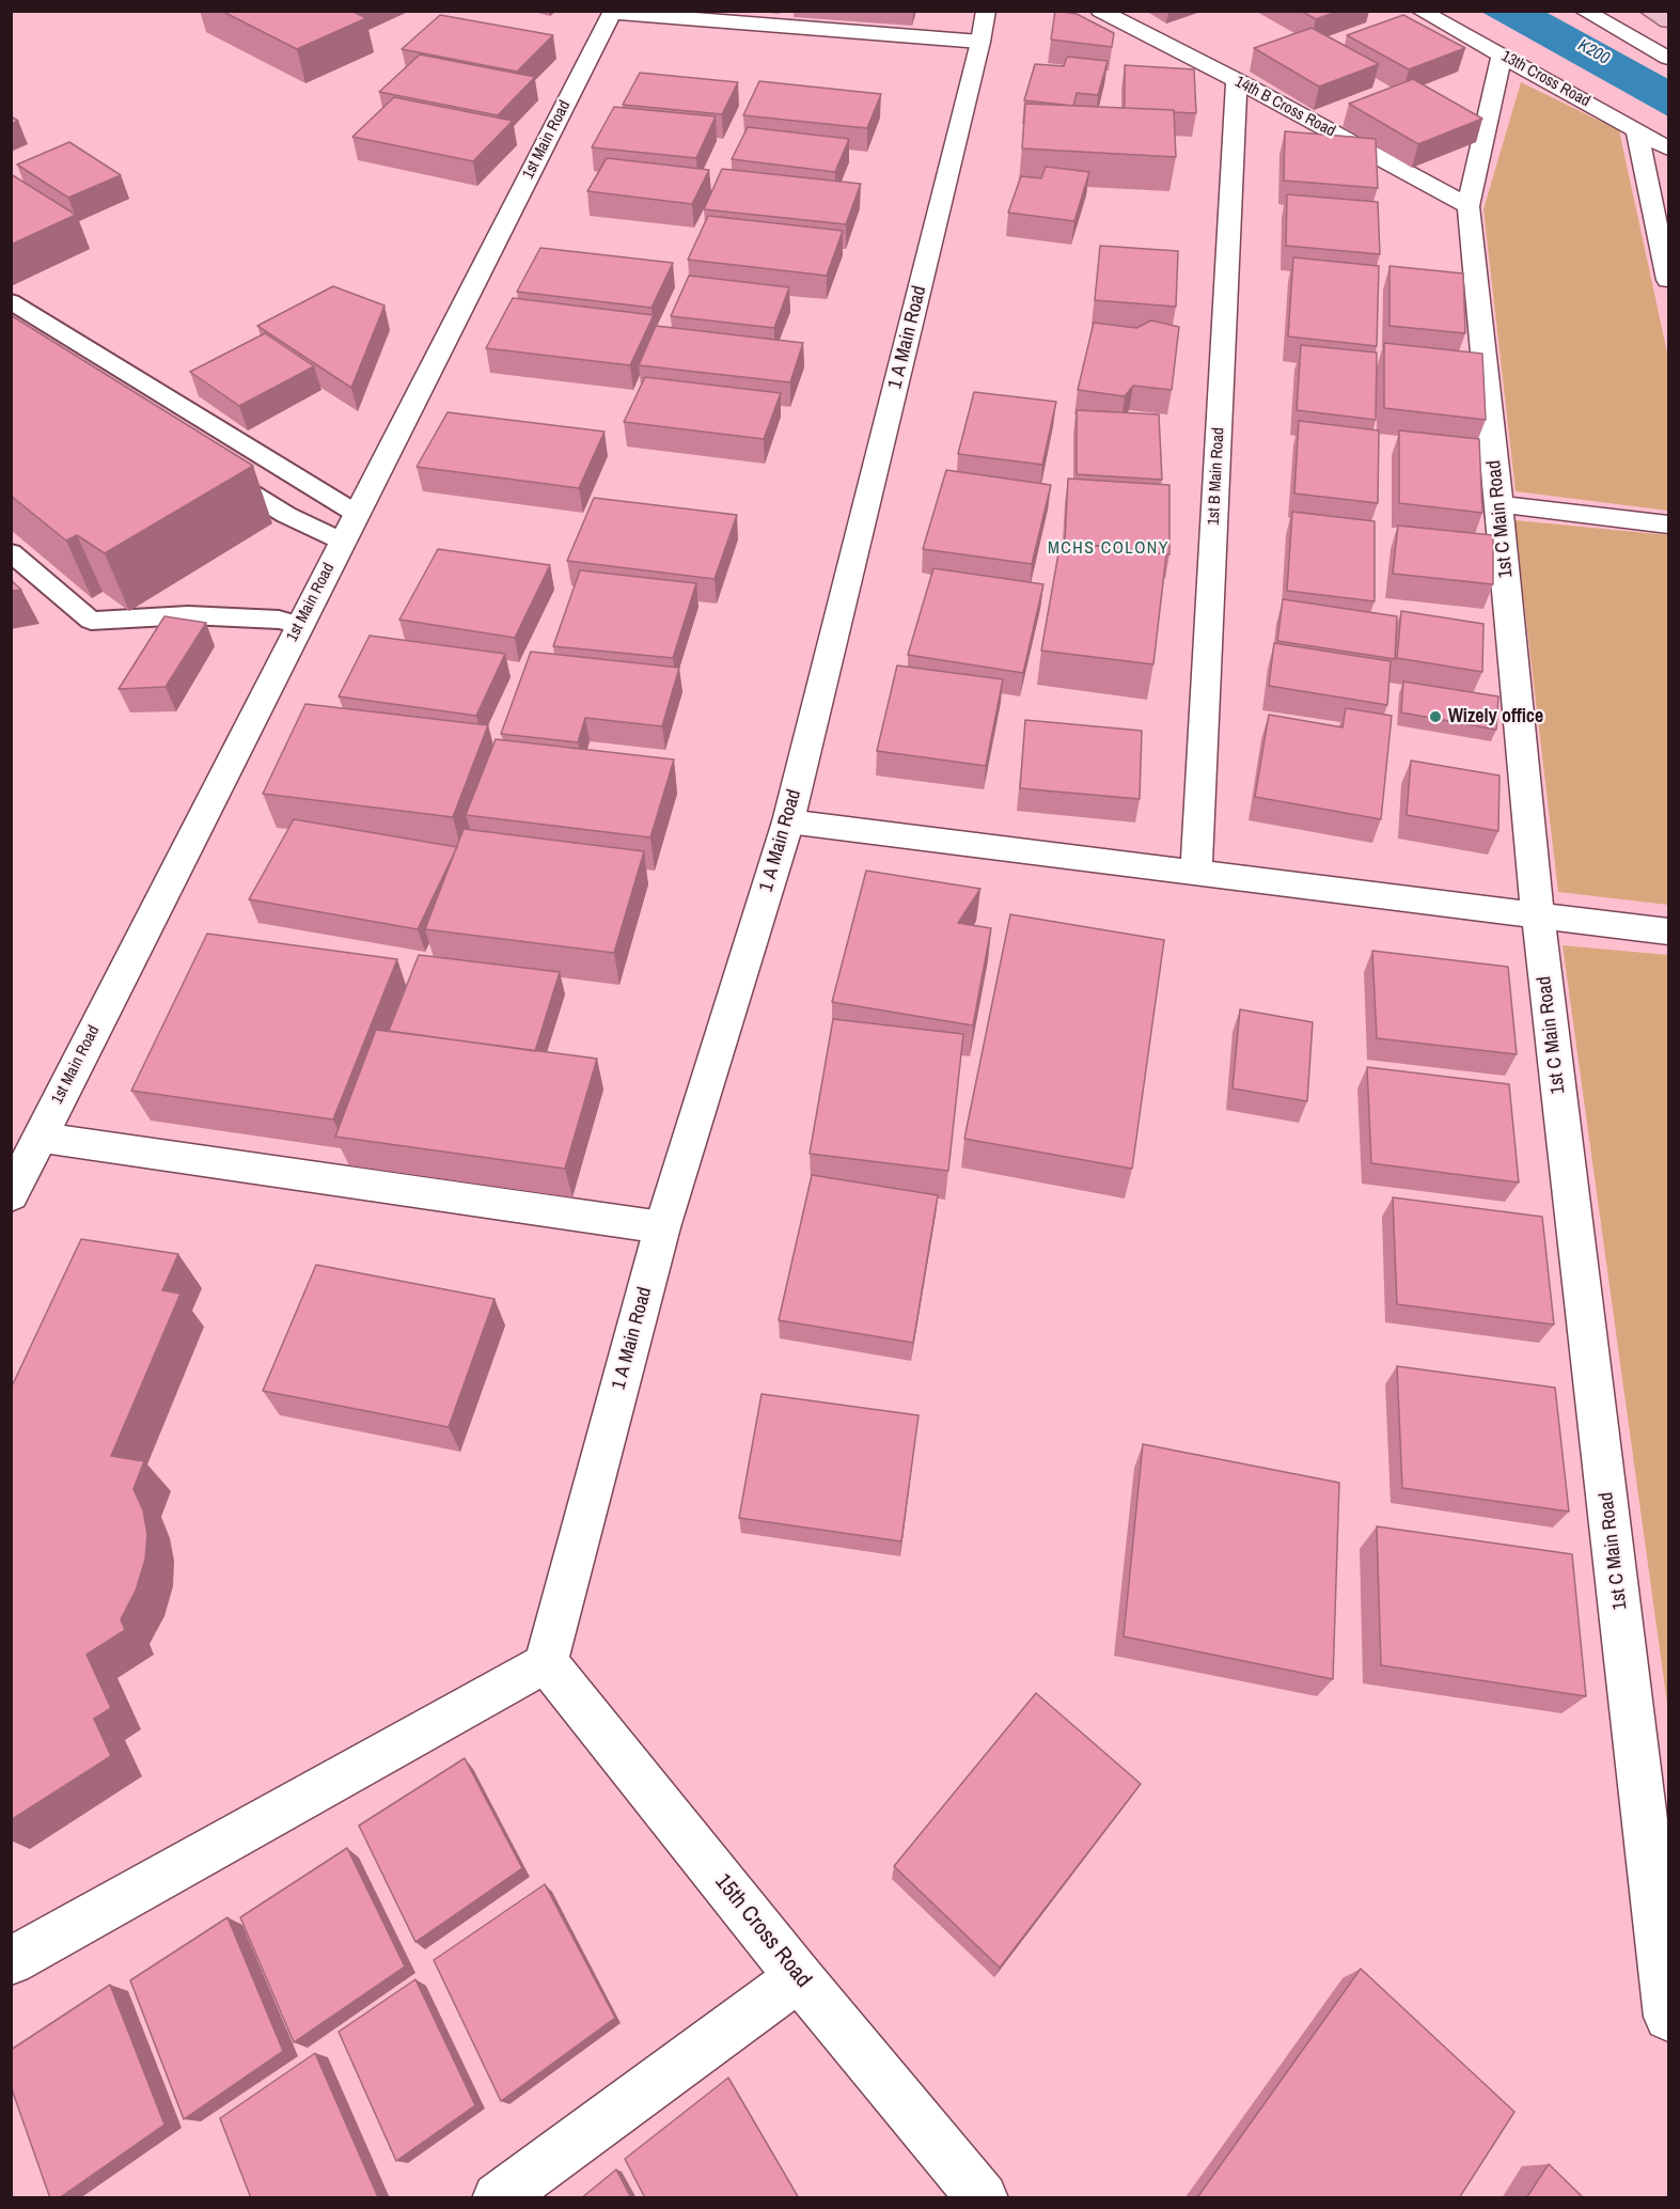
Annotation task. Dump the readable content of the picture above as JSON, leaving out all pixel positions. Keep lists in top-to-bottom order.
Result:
{
  "streets": {
    "street": [
      "13th Cross Road",
      "14th B Cross Road",
      "1st Main Road",
      "1 A Main Road",
      "1st B Main Road",
      "1st C Main Road",
      "15th Cross Road"
    ]
  },
  "crossings": [
    ["13th Cross Road", "1st C Main Road"],
    ["14th B Cross Road", "1st B Main Road"],
    ["14th B Cross Road", "1st C Main Road"],
    ["1 A Main Road", "15th Cross Road"]
  ],
  "districts": ["MCHS COLONY"],
  "water": ["K200"],
  "places": ["Wizely office"]
}
